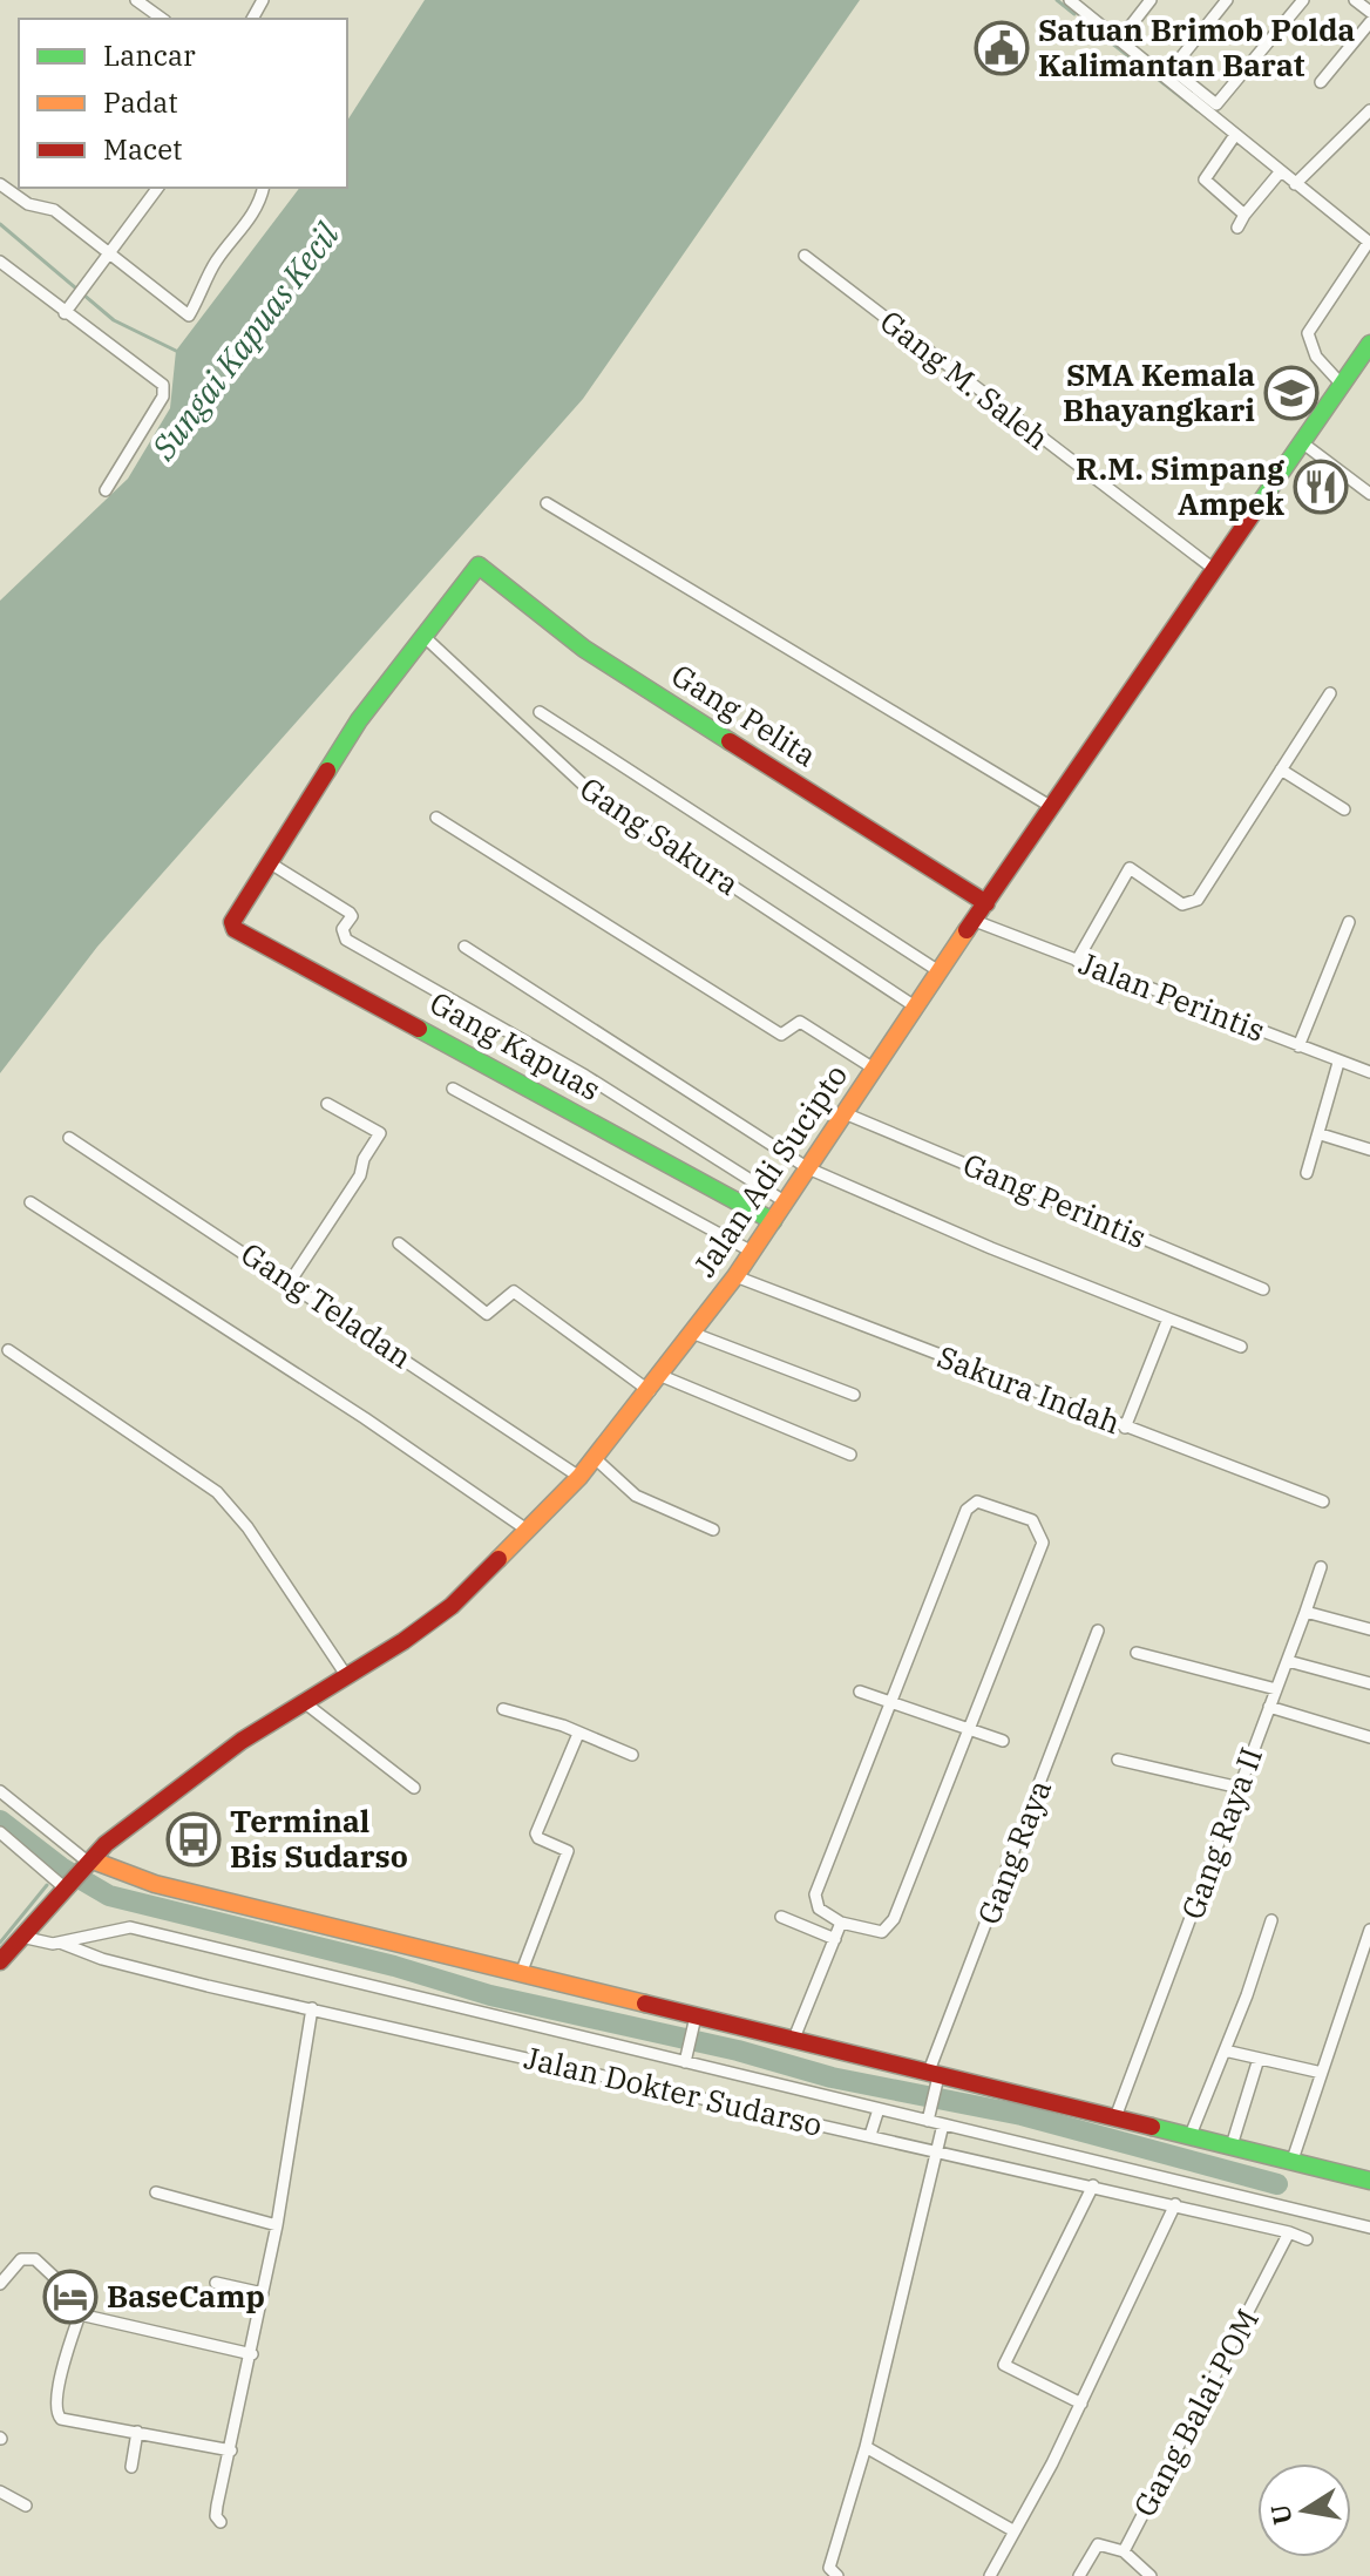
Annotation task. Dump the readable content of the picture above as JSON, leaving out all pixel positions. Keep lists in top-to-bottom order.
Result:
{
  "streets": {
    "street": [
      "Gang M. Saleh",
      "Gang Pelita",
      "Gang Sakura",
      "Jalan Perintis",
      "Gang Kapuas",
      "Jalan Adi Sucipto",
      "Gang Perintis",
      "Gang Teladan",
      "Sakura Indah",
      "Gang Raya II",
      "Gang Raya",
      "Jalan Dokter Sudarso",
      "Gang Balai POM"
    ]
  },
  "crossings": [
    ["Gang M. Saleh", "Jalan Adi Sucipto"],
    ["Gang Pelita", "Gang Sakura"],
    ["Gang Pelita", "Jalan Adi Sucipto"],
    ["Gang Sakura", "Jalan Adi Sucipto"],
    ["Jalan Perintis", "Jalan Adi Sucipto"],
    ["Gang Kapuas", "Jalan Adi Sucipto"],
    ["Jalan Adi Sucipto", "Gang Perintis"],
    ["Jalan Adi Sucipto", "Gang Teladan"],
    ["Jalan Adi Sucipto", "Sakura Indah"],
    ["Jalan Dokter Sudarso", "Gang Balai POM"]
  ],
  "water": ["Sungai Kapuas Kecil"],
  "places": {
    "public building": ["Satuan Brimob Polda Kalimantan Barat"],
    "school or university": ["SMA Kemala Bhayangkari"],
    "restaurant": ["R.M. Simpang Ampek"],
    "bus stop": ["Terminal Bis Sudarso"],
    "hotel": ["BaseCamp"]
  },
  "legend": ["Lancar", "Padat", "Macet"],
  "north": "left"
}
